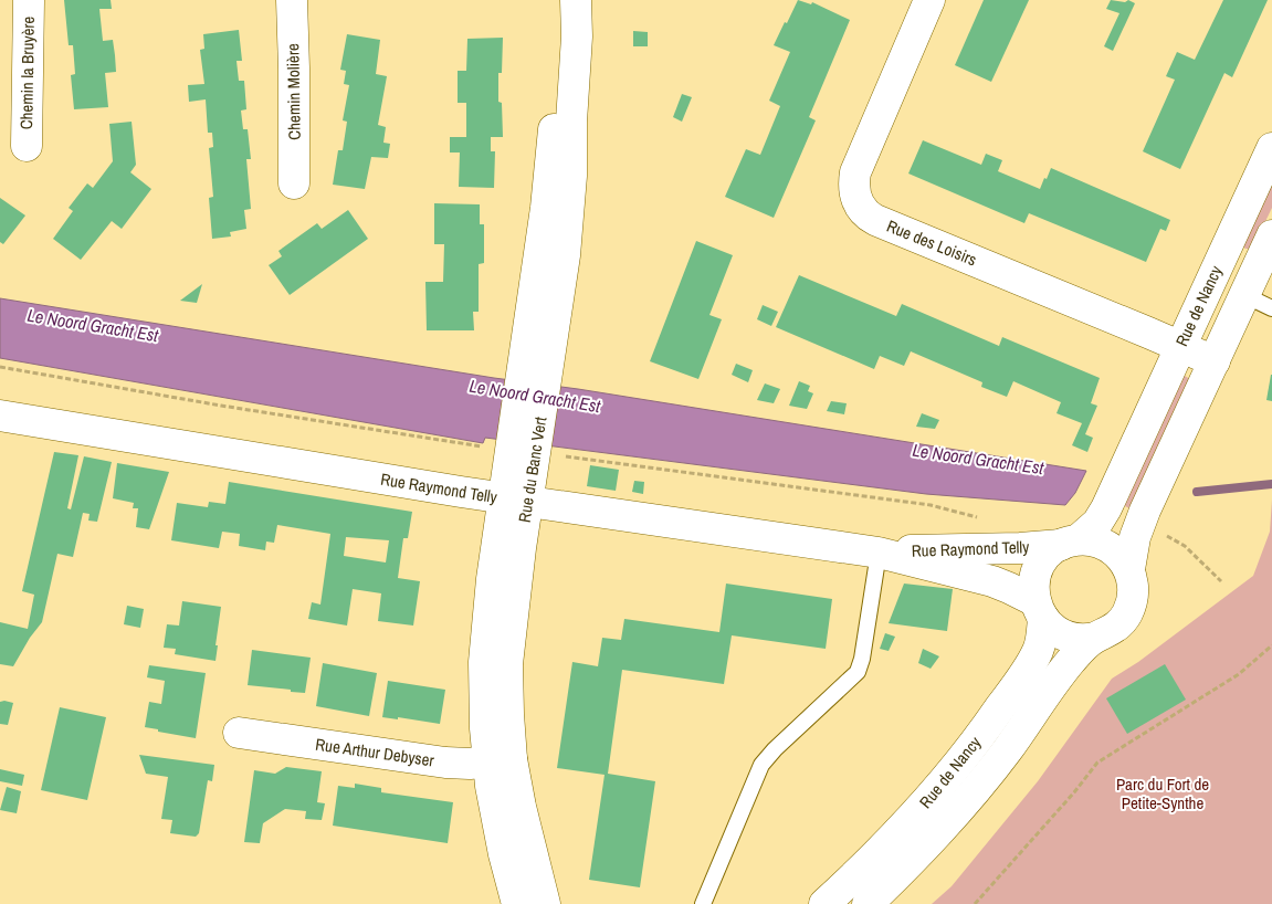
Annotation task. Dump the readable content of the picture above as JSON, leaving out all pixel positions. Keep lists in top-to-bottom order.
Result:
{
  "streets": {
    "street": [
      "Chemin la Bruyère",
      "Chemin Molière",
      "Rue des Loisirs",
      "Rue de Nancy",
      "Rue du Banc Vert",
      "Rue Raymond Telly",
      "Rue Arthur Debyser"
    ]
  },
  "crossings": [
    ["Rue des Loisirs", "Rue de Nancy"],
    ["Rue de Nancy", "Rue Raymond Telly"],
    ["Rue du Banc Vert", "Rue Raymond Telly"],
    ["Rue du Banc Vert", "Rue Arthur Debyser"]
  ],
  "water": ["Le Noord Gracht Est"],
  "parks": ["Parc du Fort de Petite-Synthe"]
}
